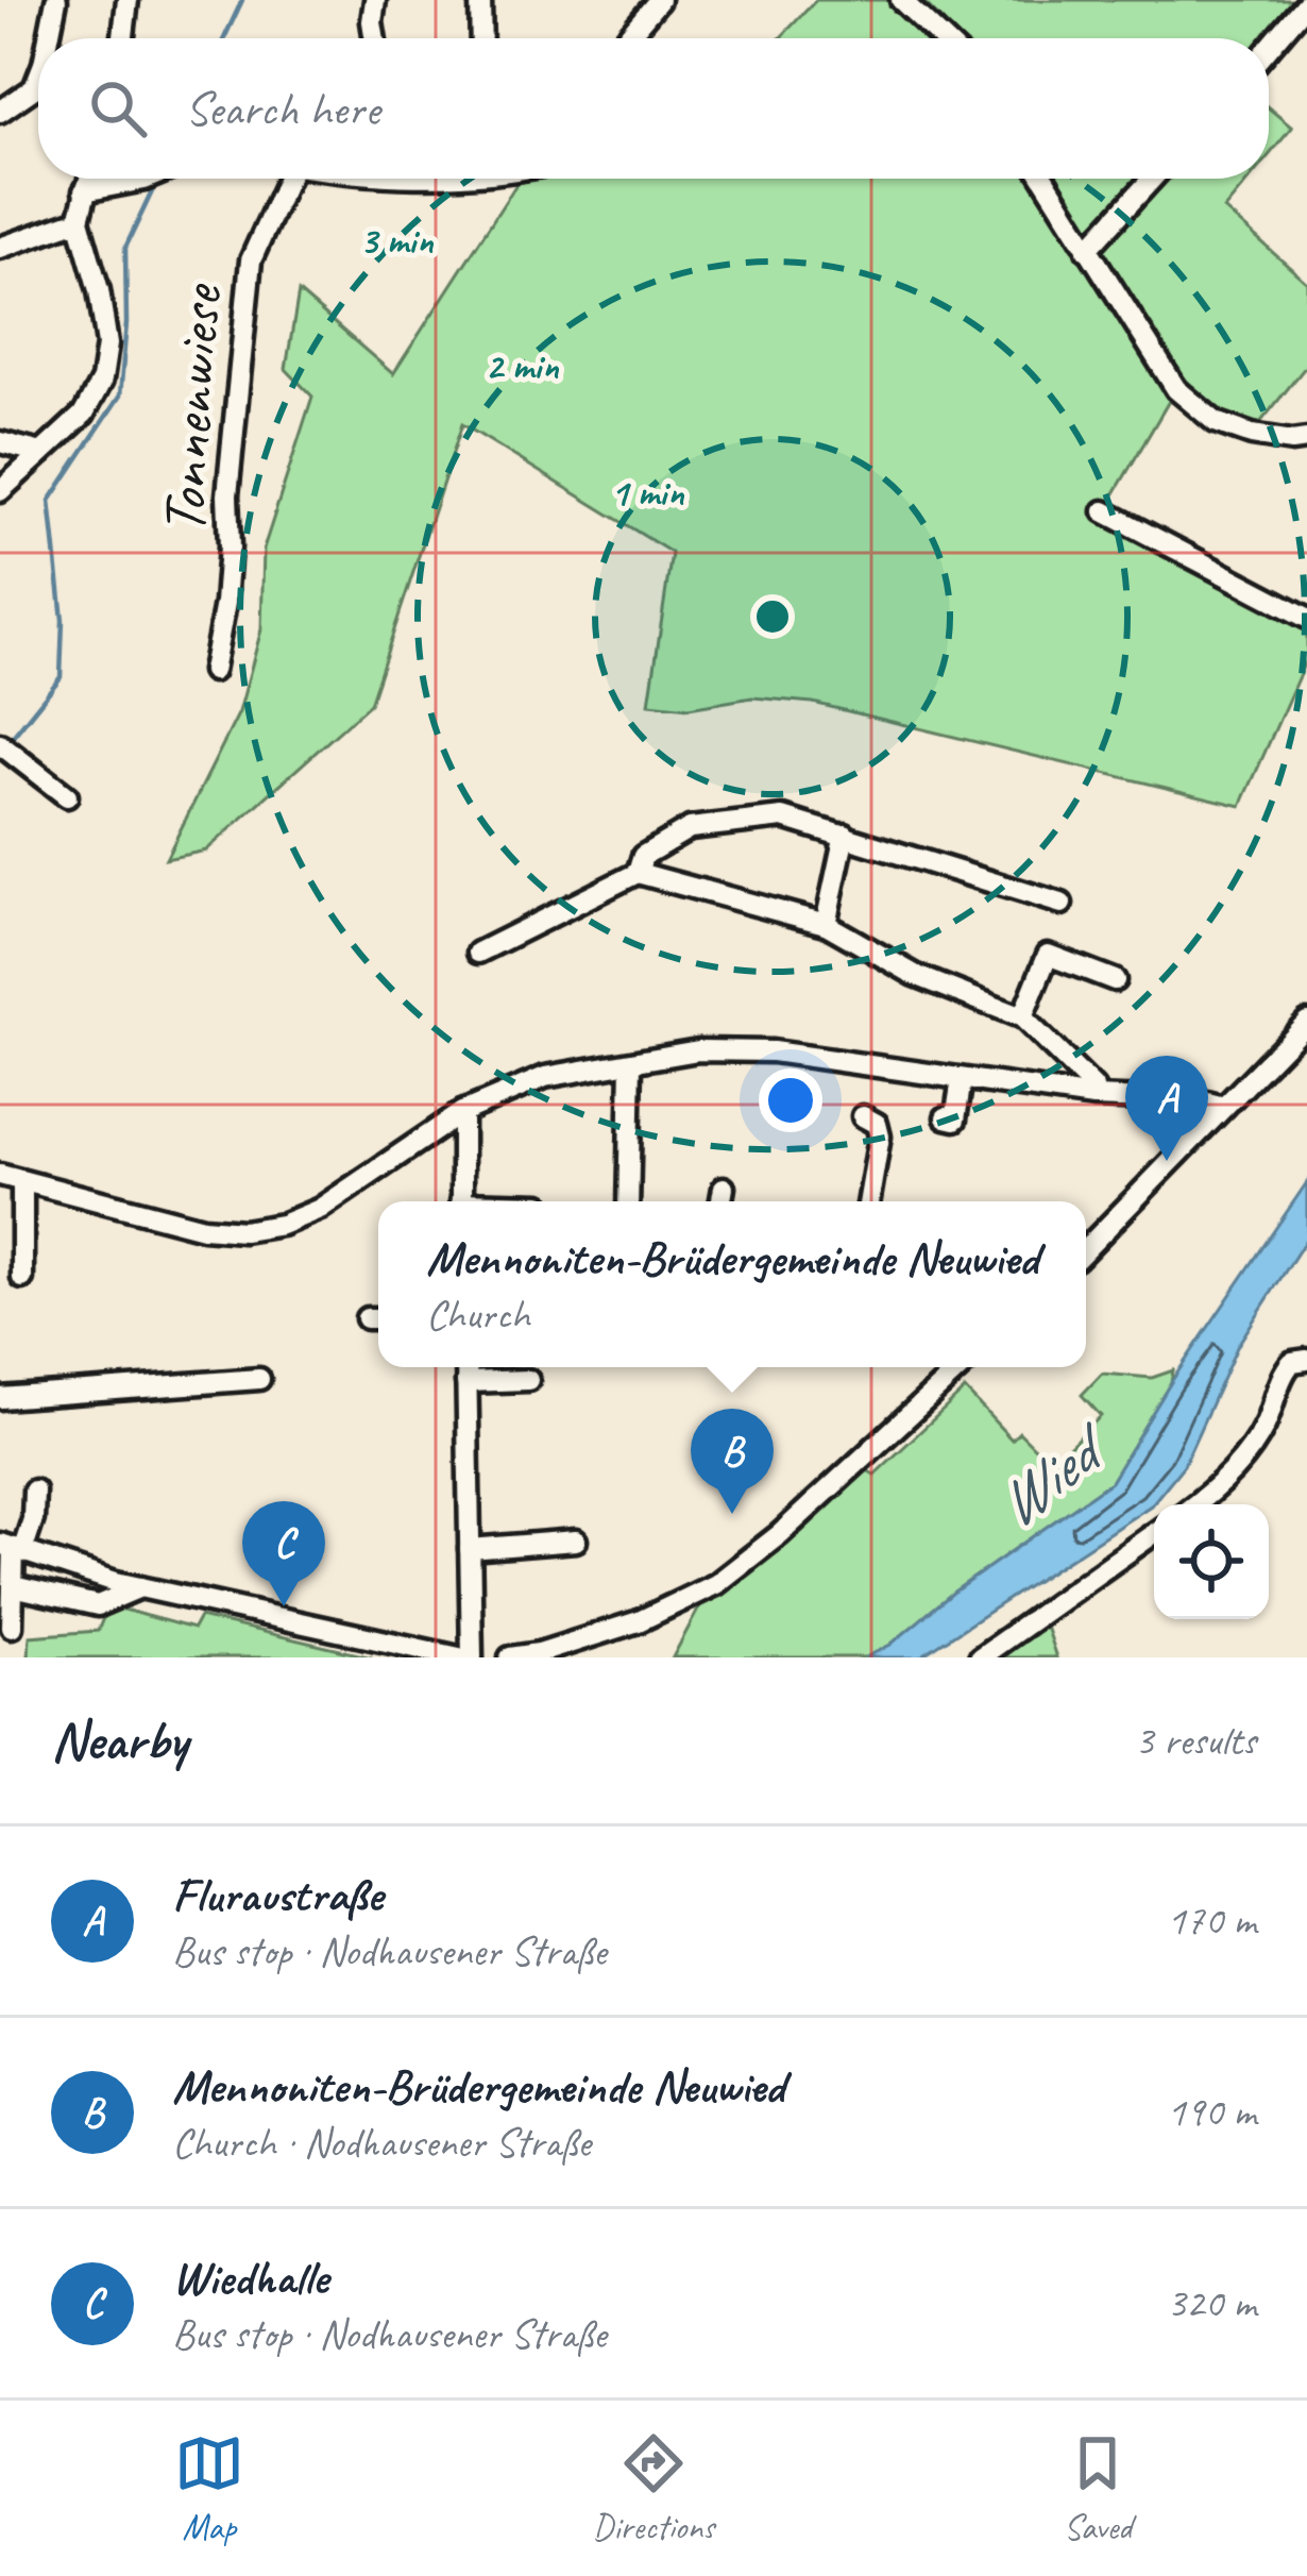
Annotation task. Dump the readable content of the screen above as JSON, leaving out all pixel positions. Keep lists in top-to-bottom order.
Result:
{
  "streets": {
    "street": ["Tonnenwiese"]
  },
  "water": ["Wied"],
  "page": {
    "search": "Search here",
    "pins": ["A", "B", "C"],
    "popup": ["Mennoniten-Brüdergemeinde Neuwied", "Church"],
    "heading": ["Nearby", "3 results"],
    "list": [
      {
        "mark": "A",
        "name": "Fluraustraße",
        "note": "Bus stop · Nodhausener Straße",
        "value": "170 m"
      },
      {
        "mark": "B",
        "name": "Mennoniten-Brüdergemeinde Neuwied",
        "note": "Church · Nodhausener Straße",
        "value": "190 m"
      },
      {
        "mark": "C",
        "name": "Wiedhalle",
        "note": "Bus stop · Nodhausener Straße",
        "value": "320 m"
      }
    ],
    "nav": ["Map", "Directions", "Saved"]
  },
  "rings": ["3 min", "2 min", "1 min"]
}
